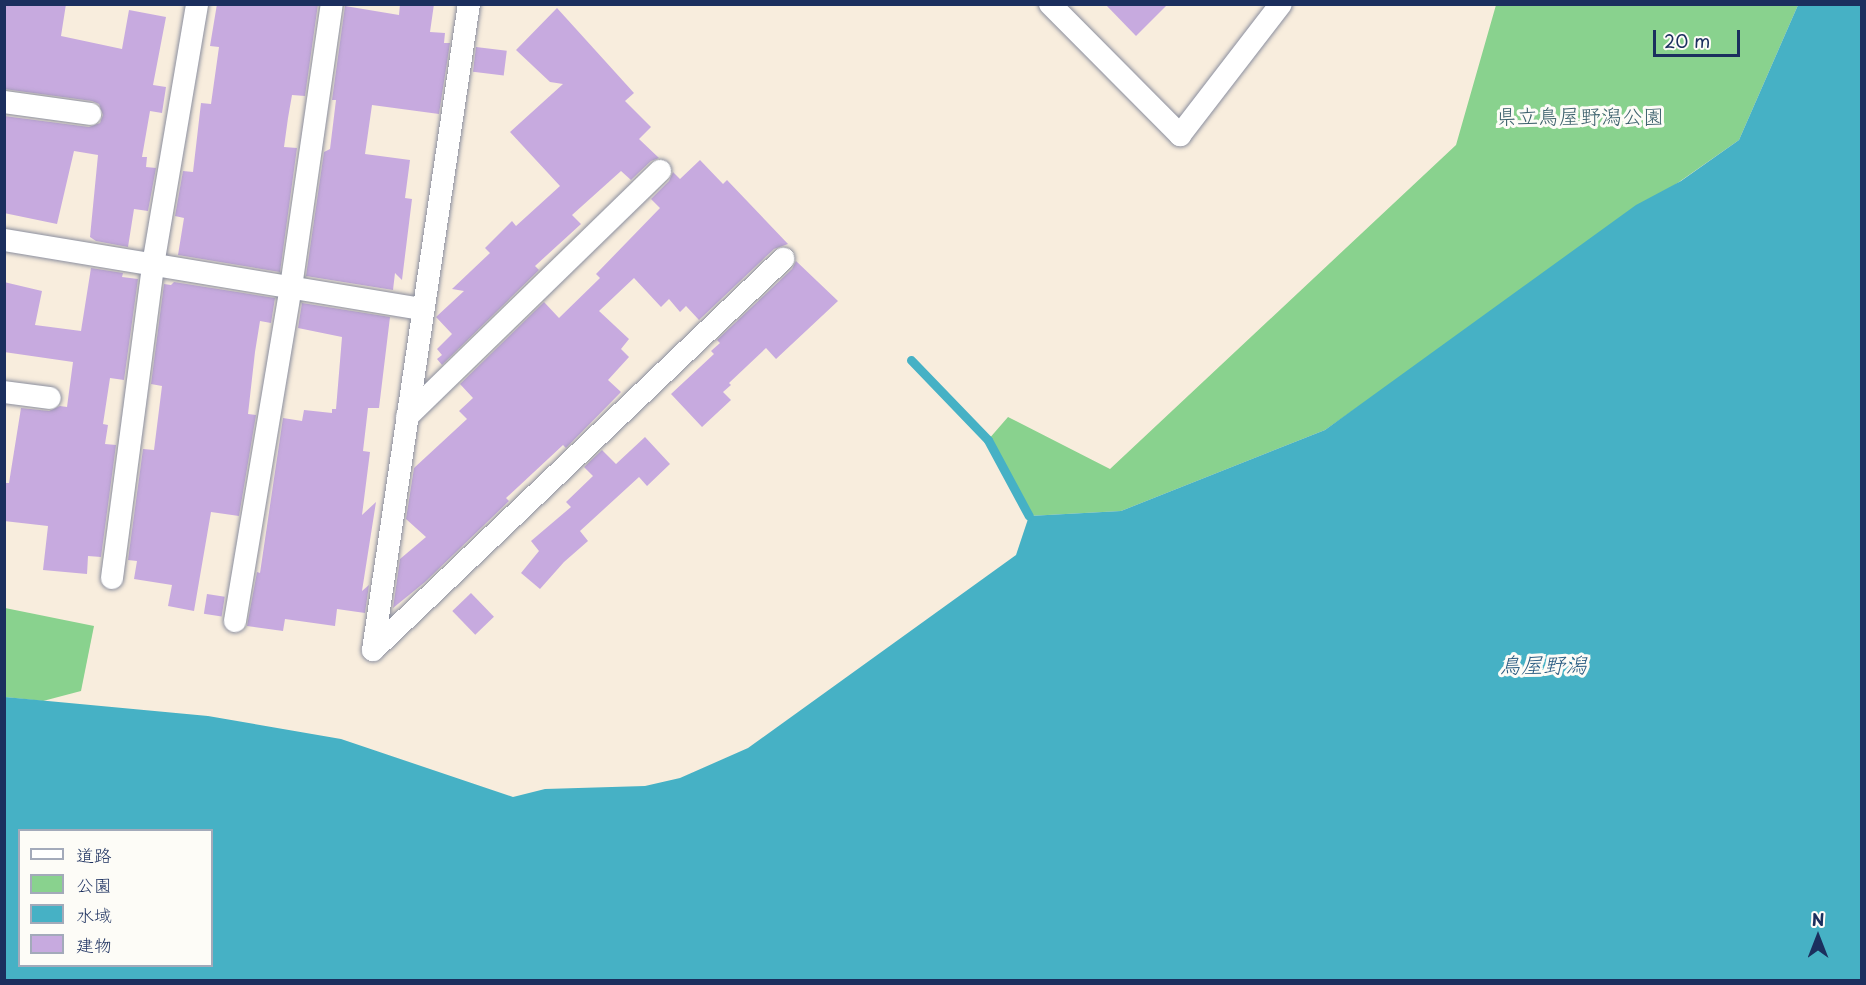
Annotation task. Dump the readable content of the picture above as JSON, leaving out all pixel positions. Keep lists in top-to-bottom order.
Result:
{
  "water": ["鳥屋野潟"],
  "parks": ["県立鳥屋野潟公園"],
  "legend": [
    "道路",
    "公園",
    "水域",
    "建物"
  ],
  "scale_bar": "20 m",
  "north": "top"
}
